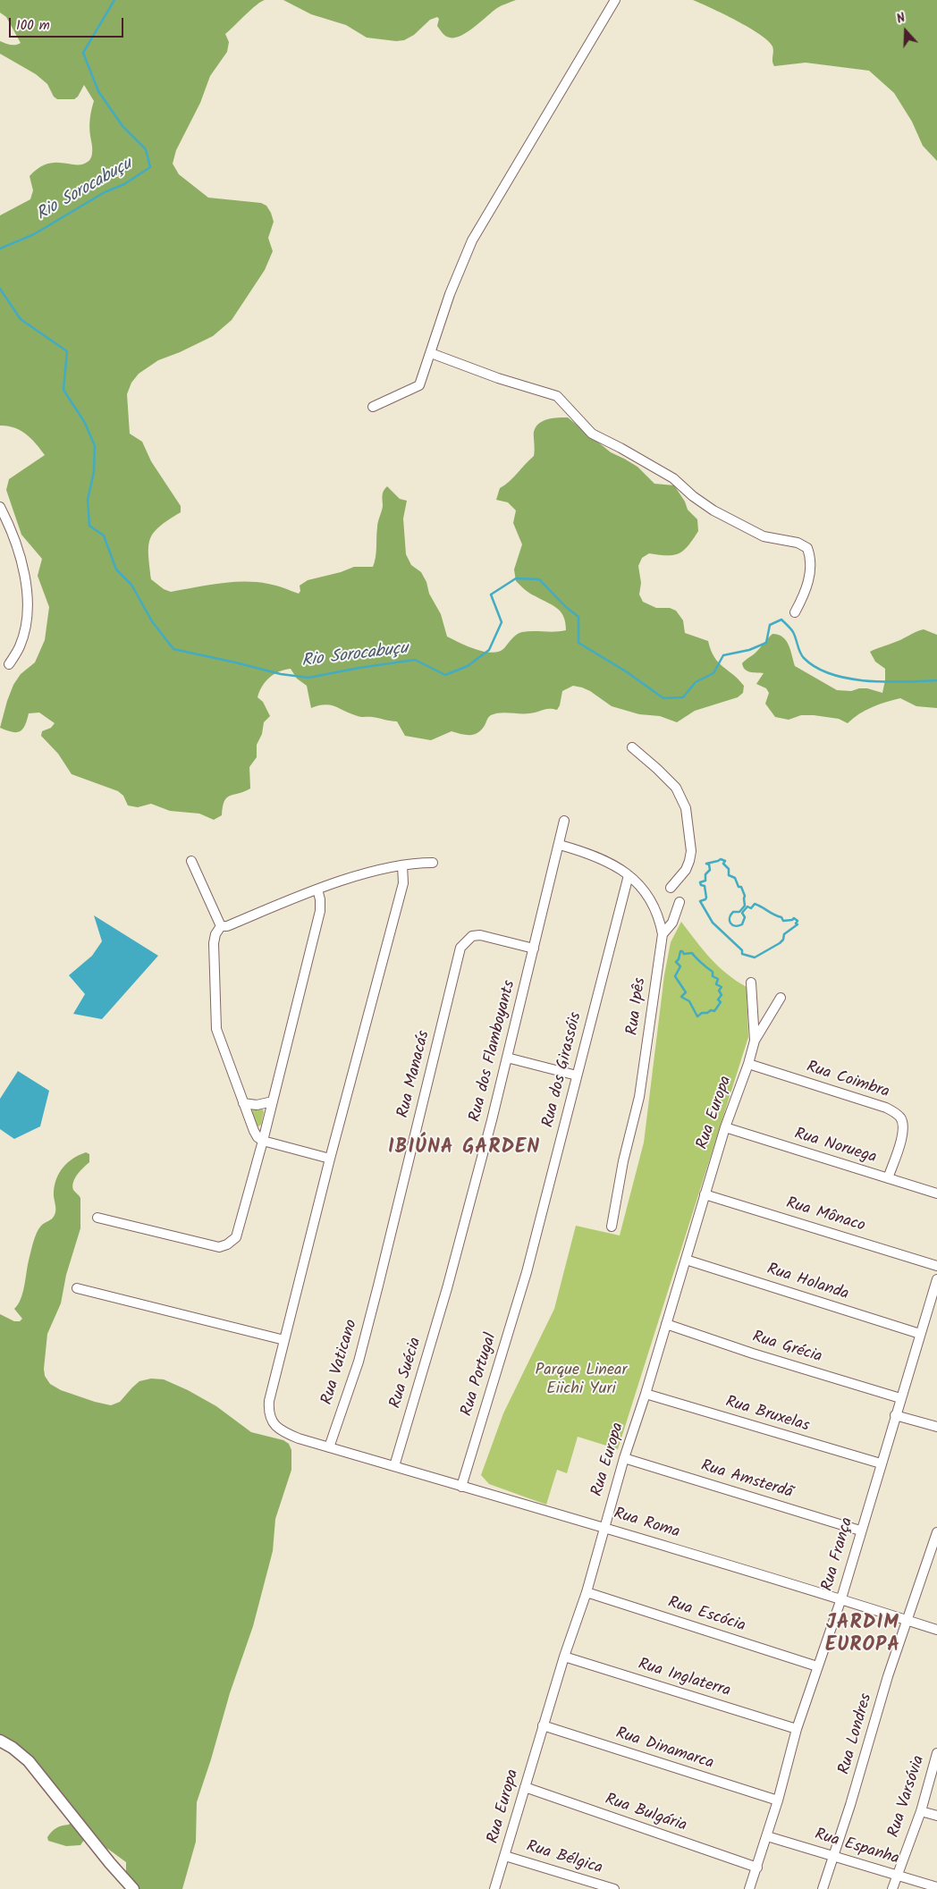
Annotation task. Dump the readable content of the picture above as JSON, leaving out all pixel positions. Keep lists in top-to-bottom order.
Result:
{
  "streets": {
    "street": [
      "Rua Ipês",
      "Rua dos Flamboyants",
      "Rua dos Girassóis",
      "Rua Manacás",
      "Rua Coimbra",
      "Rua Europa",
      "Rua Noruega",
      "Rua Mônaco",
      "Rua Holanda",
      "Rua Grécia",
      "Rua Vaticano",
      "Rua Suécia",
      "Rua Portugal",
      "Rua Bruxelas",
      "Rua Amsterdã",
      "Rua Roma",
      "Rua França",
      "Rua Escócia",
      "Rua Inglaterra",
      "Rua Londres",
      "Rua Dinamarca",
      "Rua Varsóvia",
      "Rua Bulgária",
      "Rua Espanha",
      "Rua Bélgica"
    ]
  },
  "crossings": [
    ["Rua Ipês", "Rua dos Flamboyants"],
    ["Rua Ipês", "Rua dos Girassóis"],
    ["Rua dos Flamboyants", "Rua Manacás"],
    ["Rua dos Flamboyants", "Rua Suécia"],
    ["Rua dos Girassóis", "Rua Portugal"],
    ["Rua Manacás", "Rua Vaticano"],
    ["Rua Coimbra", "Rua Europa"],
    ["Rua Coimbra", "Rua Noruega"],
    ["Rua Europa", "Rua Noruega"],
    ["Rua Europa", "Rua Mônaco"],
    ["Rua Europa", "Rua Holanda"],
    ["Rua Europa", "Rua Grécia"],
    ["Rua Europa", "Rua Bruxelas"],
    ["Rua Europa", "Rua Amsterdã"],
    ["Rua Europa", "Rua Roma"],
    ["Rua Europa", "Rua Escócia"],
    ["Rua Europa", "Rua Inglaterra"],
    ["Rua Europa", "Rua Dinamarca"],
    ["Rua Europa", "Rua Bulgária"],
    ["Rua Europa", "Rua Bélgica"],
    ["Rua Holanda", "Rua França"],
    ["Rua Grécia", "Rua França"],
    ["Rua Vaticano", "Rua Roma"],
    ["Rua Suécia", "Rua Roma"],
    ["Rua Portugal", "Rua Roma"],
    ["Rua Bruxelas", "Rua França"],
    ["Rua Amsterdã", "Rua França"],
    ["Rua Roma", "Rua França"],
    ["Rua Roma", "Rua Londres"],
    ["Rua França", "Rua Escócia"],
    ["Rua França", "Rua Inglaterra"],
    ["Rua França", "Rua Dinamarca"],
    ["Rua França", "Rua Bulgária"],
    ["Rua França", "Rua Espanha"],
    ["Rua Londres", "Rua Espanha"],
    ["Rua Varsóvia", "Rua Espanha"]
  ],
  "districts": ["IBIÚNA GARDEN", "JARDIM EUROPA"],
  "water": ["Rio Sorocabuçu"],
  "parks": ["Parque Linear Eiichi Yuri"],
  "scale_bar": "100 m",
  "north": "top"
}
